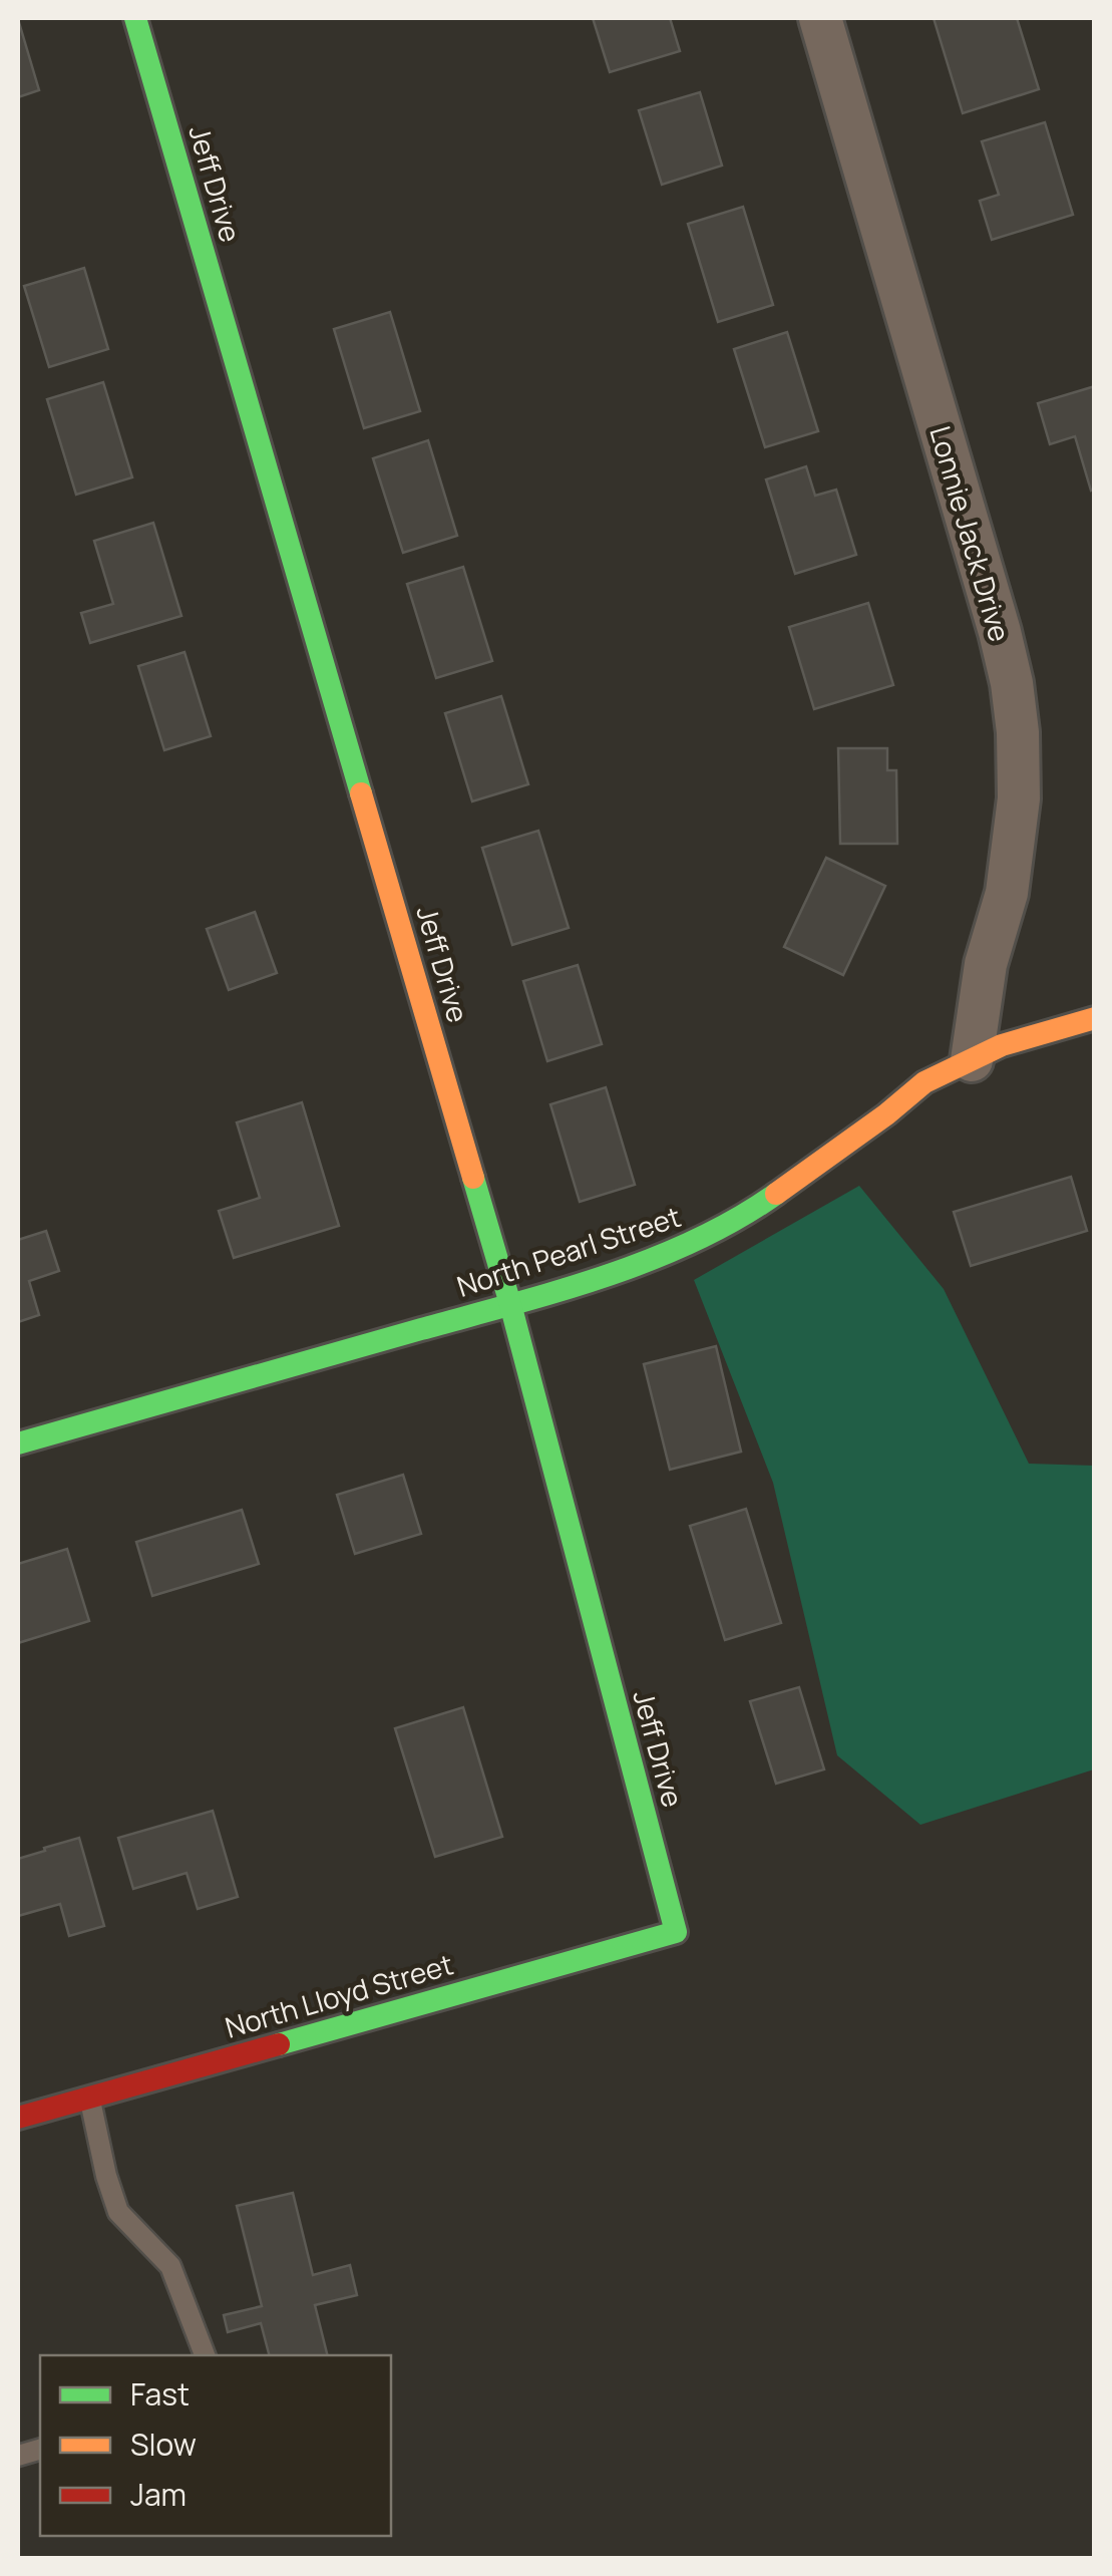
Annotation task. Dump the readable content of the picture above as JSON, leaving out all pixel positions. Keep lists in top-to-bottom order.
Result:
{
  "streets": {
    "street": [
      "Jeff Drive",
      "Lonnie Jack Drive",
      "North Pearl Street",
      "North Lloyd Street"
    ]
  },
  "crossings": [
    ["Jeff Drive", "North Pearl Street"],
    ["Jeff Drive", "North Lloyd Street"],
    ["Lonnie Jack Drive", "North Pearl Street"]
  ],
  "legend": ["Fast", "Slow", "Jam"]
}
